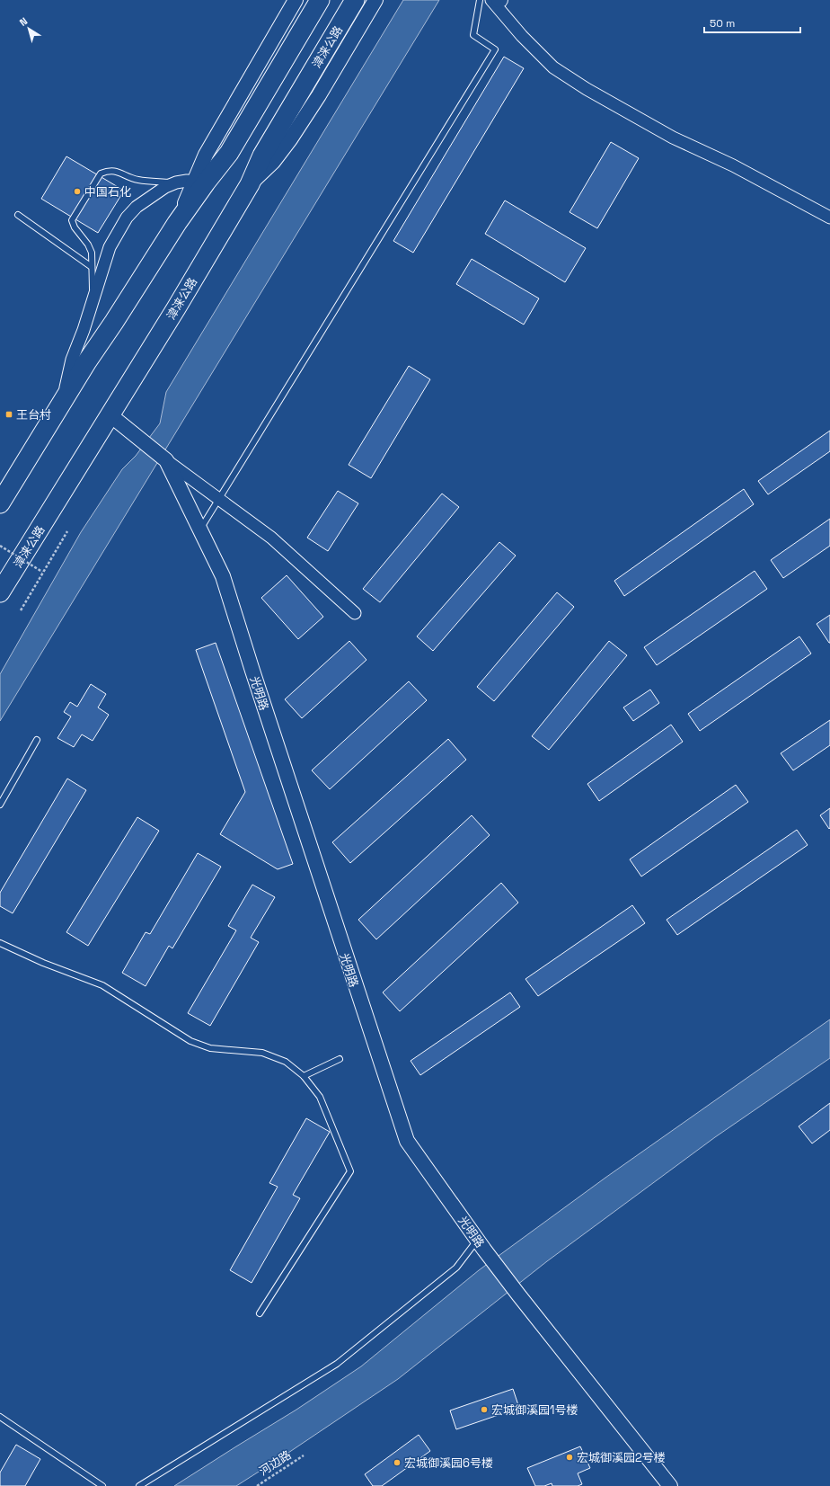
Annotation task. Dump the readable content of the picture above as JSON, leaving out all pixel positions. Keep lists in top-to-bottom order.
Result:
{
  "streets": {
    "highway": ["津涞公路"],
    "street": ["光明路"],
    "path": ["河边路"]
  },
  "crossings": [
    ["津涞公路", "光明路"]
  ],
  "places": {
    "other": [
      "中国石化",
      "宏城御溪园1号楼",
      "宏城御溪园2号楼",
      "宏城御溪园6号楼"
    ],
    "transit": ["王台村"]
  },
  "scale_bar": "50 m",
  "north": "top left"
}
